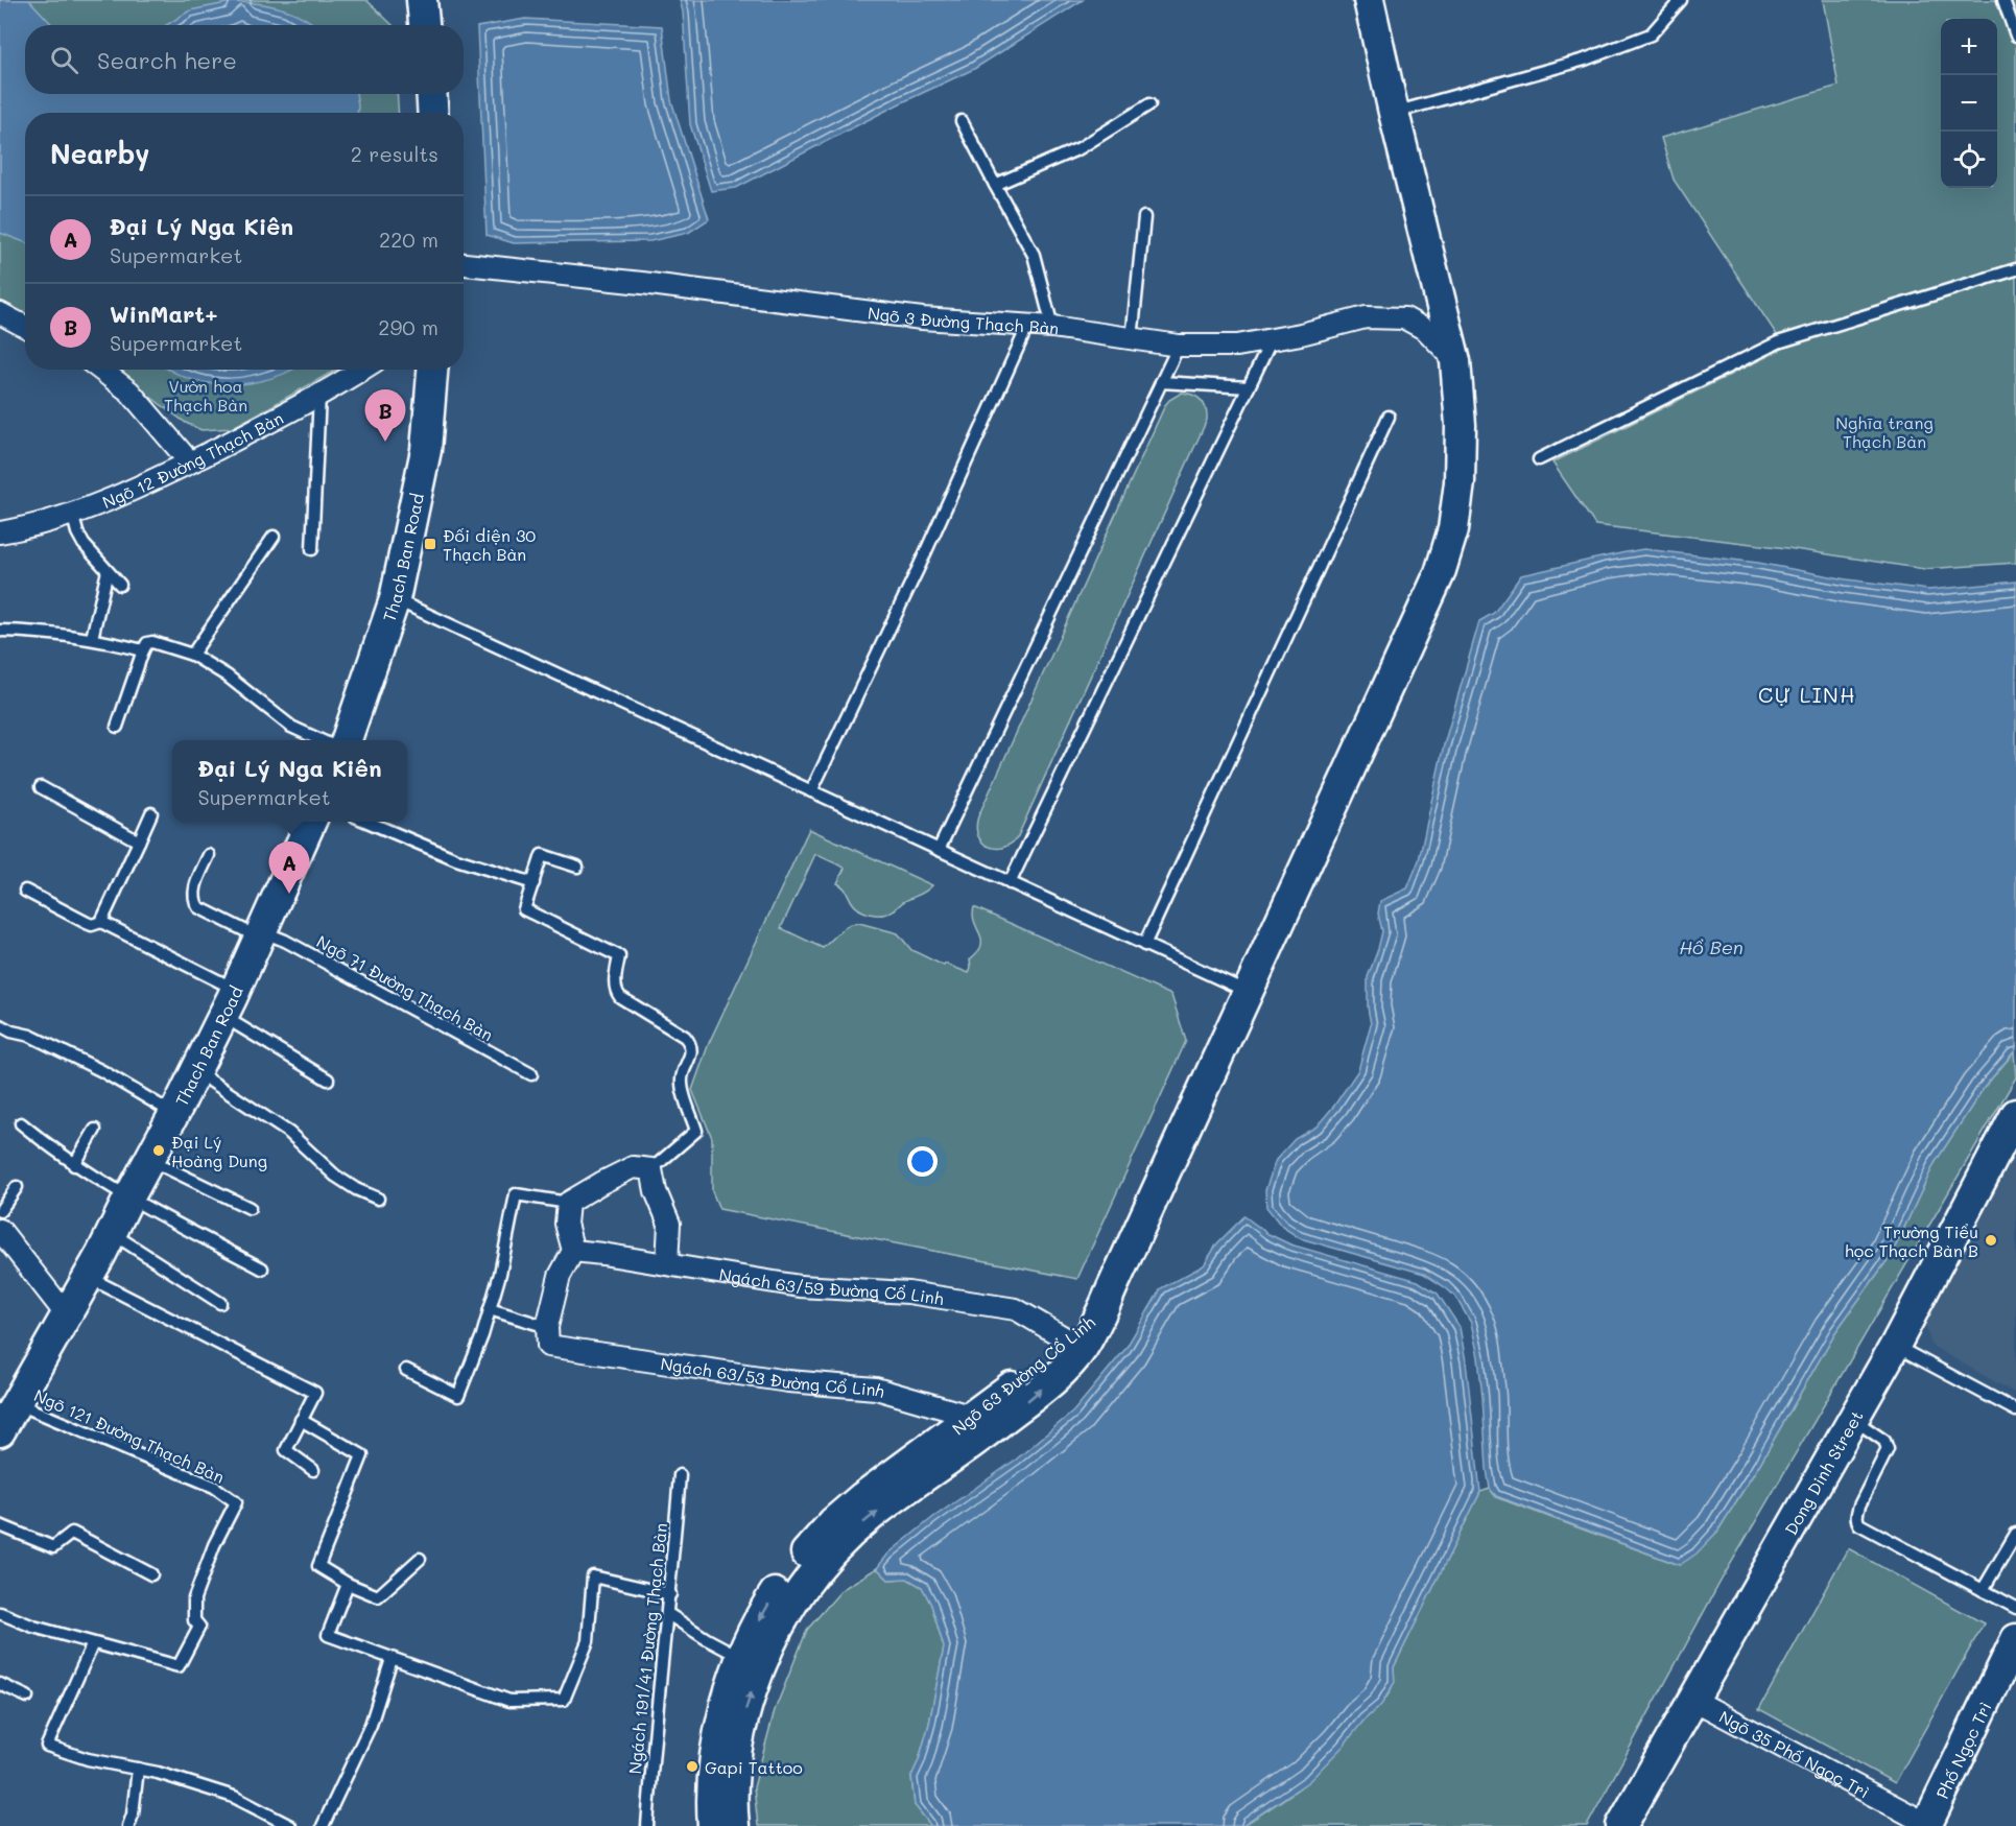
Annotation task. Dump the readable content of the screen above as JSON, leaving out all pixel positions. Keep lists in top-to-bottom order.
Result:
{
  "streets": {
    "street": [
      "Ngõ 3 Đường Thạch Bàn",
      "Ngõ 12 Đường Thạch Bàn",
      "Thach Ban Road",
      "Ngách 63/59 Đường Cổ Linh",
      "Ngõ 63 Đường Cổ Linh",
      "Ngách 63/53 Đường Cổ Linh",
      "Dong Dinh Street",
      "Phố Ngọc Trì",
      "Ngõ 35 Phố Ngọc Trì"
    ],
    "lane": ["Ngõ 71 Đường Thạch Bàn", "Ngõ 121 Đường Thạch Bàn", "Ngách 191/41 Đường Thạch Bàn"]
  },
  "crossings": [
    ["Ngõ 3 Đường Thạch Bàn", "Ngõ 63 Đường Cổ Linh"],
    ["Thach Ban Road", "Ngõ 71 Đường Thạch Bàn"],
    ["Thach Ban Road", "Ngõ 121 Đường Thạch Bàn"],
    ["Ngách 63/59 Đường Cổ Linh", "Ngõ 63 Đường Cổ Linh"],
    ["Ngõ 63 Đường Cổ Linh", "Ngách 63/53 Đường Cổ Linh"],
    ["Dong Dinh Street", "Ngõ 35 Phố Ngọc Trì"],
    ["Phố Ngọc Trì", "Ngõ 35 Phố Ngọc Trì"]
  ],
  "districts": ["CỰ LINH"],
  "water": ["Hồ Ben"],
  "parks": ["Vườn hoa Thạch Bàn", "Nghĩa trang Thạch Bàn"],
  "places": {
    "transit": ["Đối diện 30 Thạch Bàn"],
    "other": ["Đại Lý Hoàng Dung", "Trường Tiểu học Thạch Bàn B", "Gapi Tattoo"]
  },
  "page": {
    "map_buttons": ["+", "−"],
    "search": "Search here",
    "heading": ["Nearby", "2 results"],
    "list": [
      {
        "mark": "A",
        "name": "Đại Lý Nga Kiên",
        "note": "Supermarket",
        "value": "220 m"
      },
      {
        "mark": "B",
        "name": "WinMart+",
        "note": "Supermarket",
        "value": "290 m"
      }
    ],
    "pins": ["B", "A"],
    "popup": ["Đại Lý Nga Kiên", "Supermarket"]
  }
}
